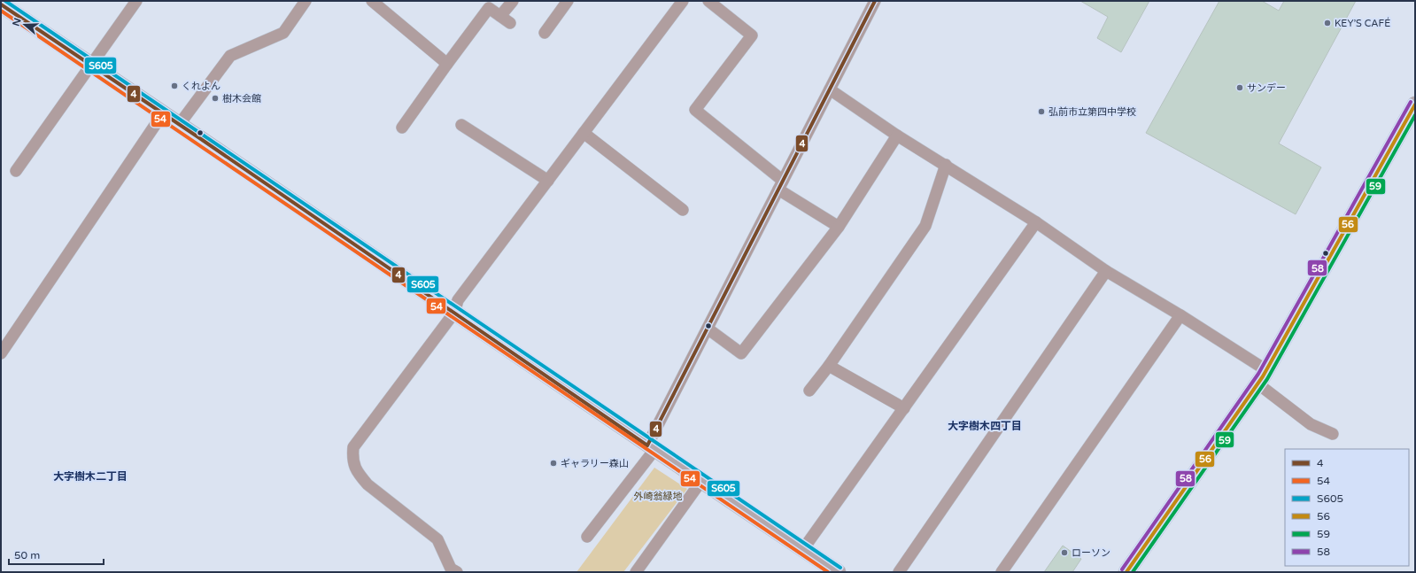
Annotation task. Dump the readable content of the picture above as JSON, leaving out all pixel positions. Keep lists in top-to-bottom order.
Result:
{
  "districts": ["大字樹木四丁目", "大字樹木二丁目"],
  "parks": ["外崎翁緑地"],
  "places": [
    "KEY’S CAFÉ",
    "くれよん",
    "サンデー",
    "樹木会館",
    "弘前市立第四中学校",
    "ギャラリー森山",
    "ローソン"
  ],
  "lines": [
    "transit line 4",
    "transit line S605",
    "transit line 54",
    "transit line 58",
    "transit line 56",
    "transit line 59"
  ],
  "legend": [
    "4",
    "54",
    "S605",
    "56",
    "59",
    "58"
  ],
  "scale_bar": "50 m",
  "north": "left"
}
